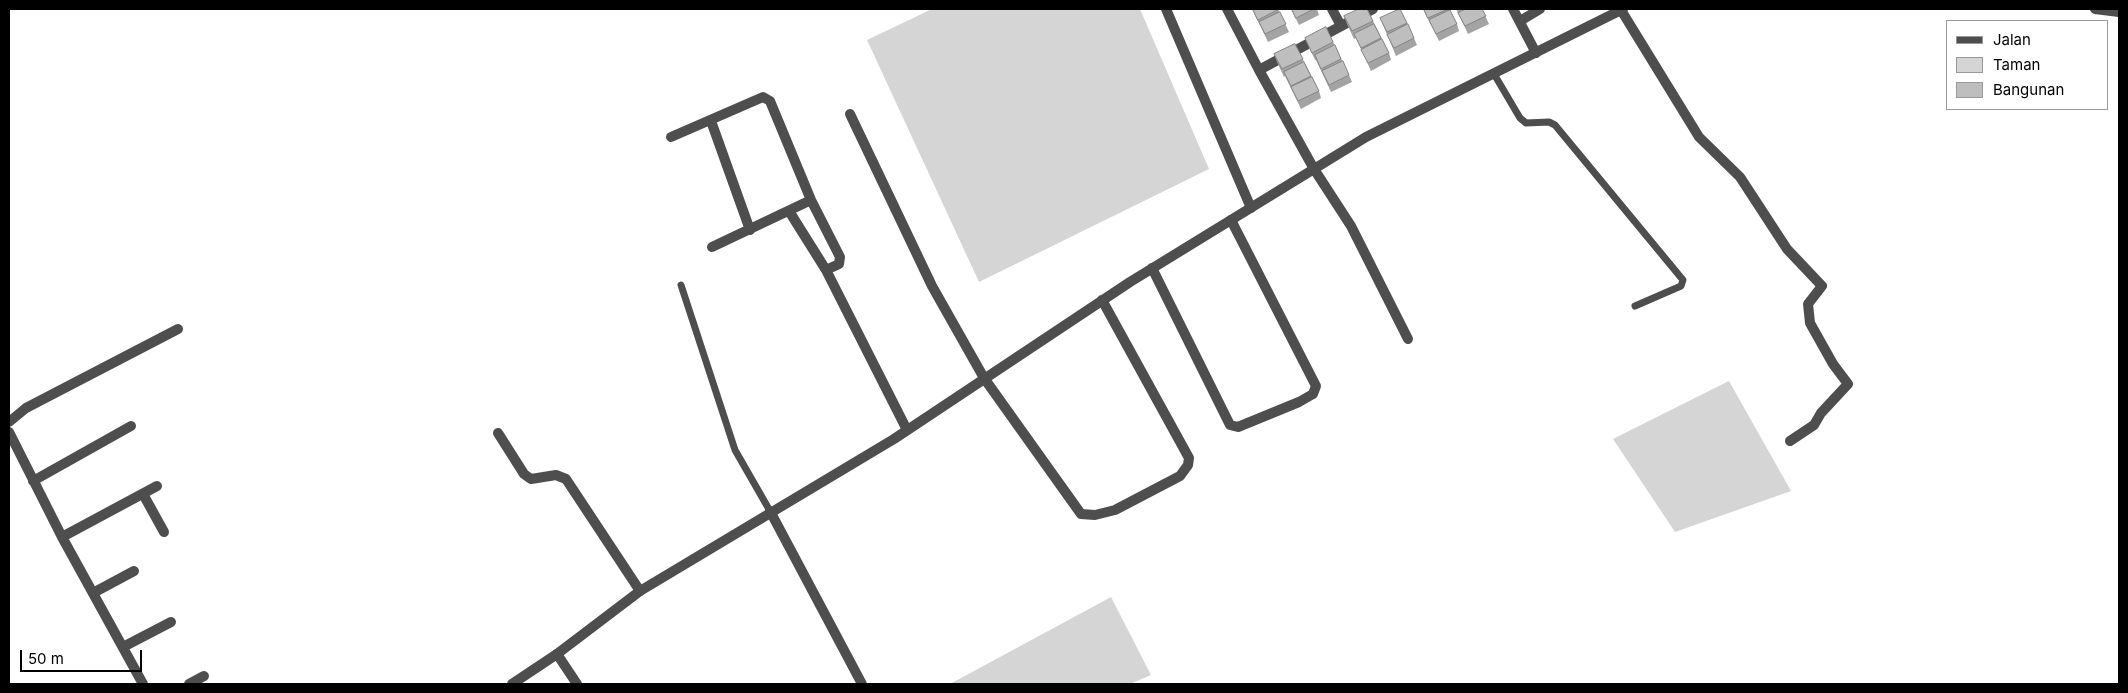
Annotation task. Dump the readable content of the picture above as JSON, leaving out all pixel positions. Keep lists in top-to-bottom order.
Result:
{
  "legend": ["Jalan", "Taman", "Bangunan"],
  "scale_bar": "50 m"
}
